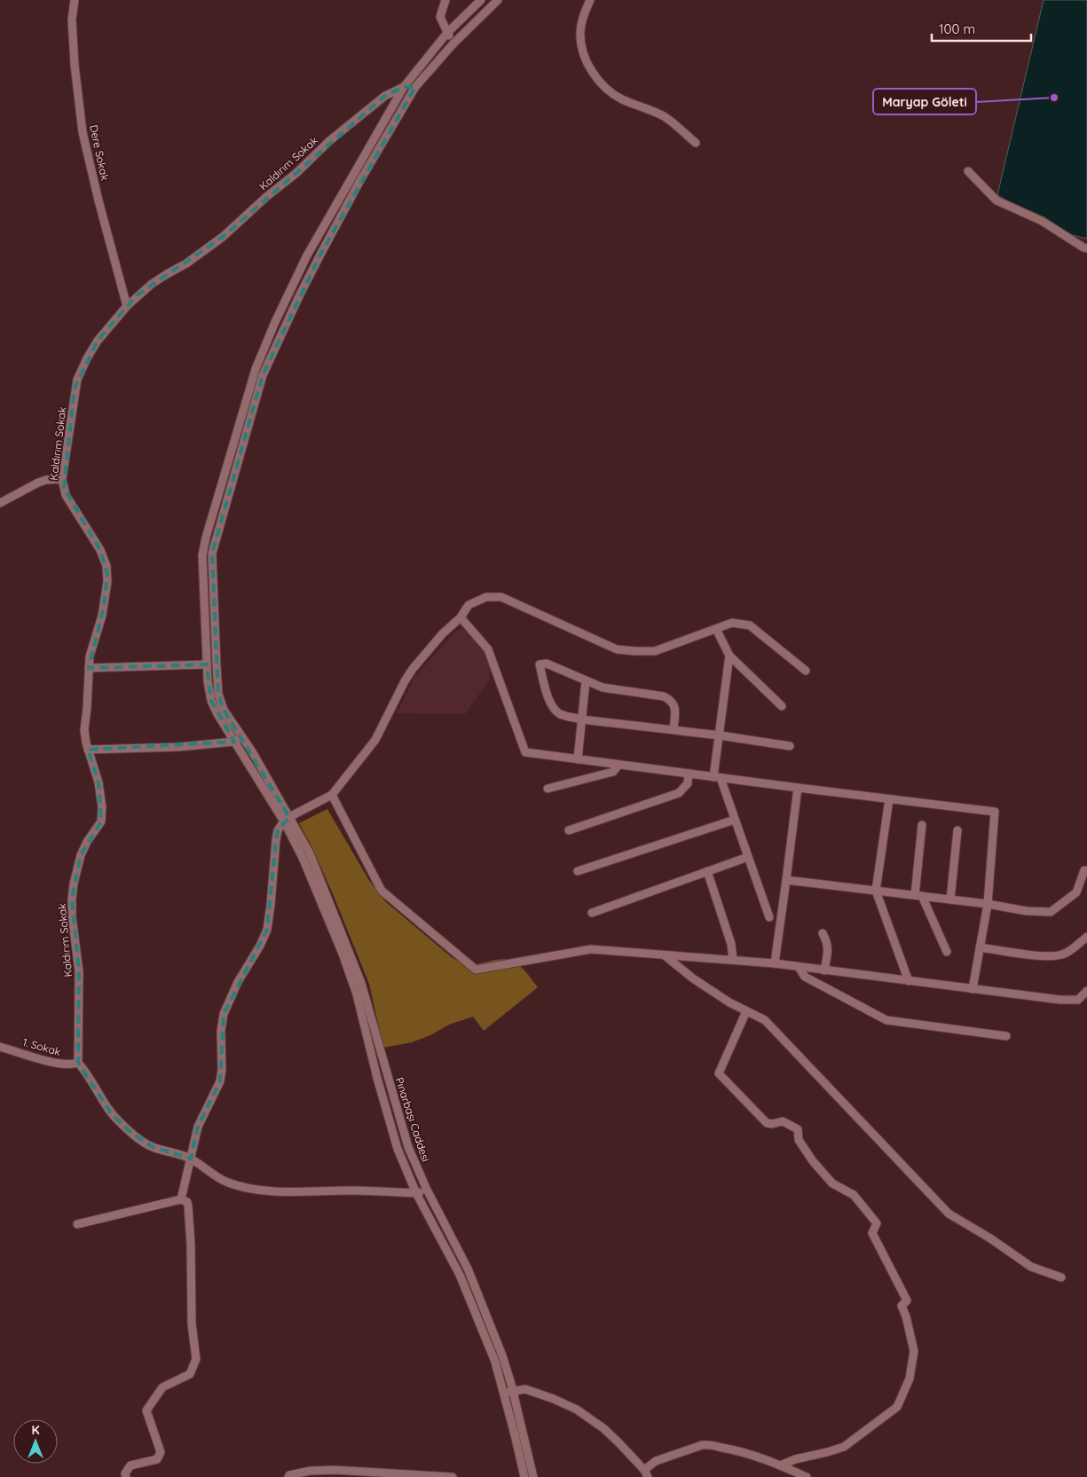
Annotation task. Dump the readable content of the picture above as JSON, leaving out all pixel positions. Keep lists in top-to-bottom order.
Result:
{
  "streets": {
    "street": [
      "Dere Sokak",
      "Kaldırım Sokak",
      "1. Sokak",
      "Pınarbaşı Caddesi"
    ]
  },
  "crossings": [
    ["Dere Sokak", "Kaldırım Sokak"],
    ["Kaldırım Sokak", "1. Sokak"]
  ],
  "places": ["Maryap Göleti"],
  "scale_bar": "100 m",
  "north": "top"
}
